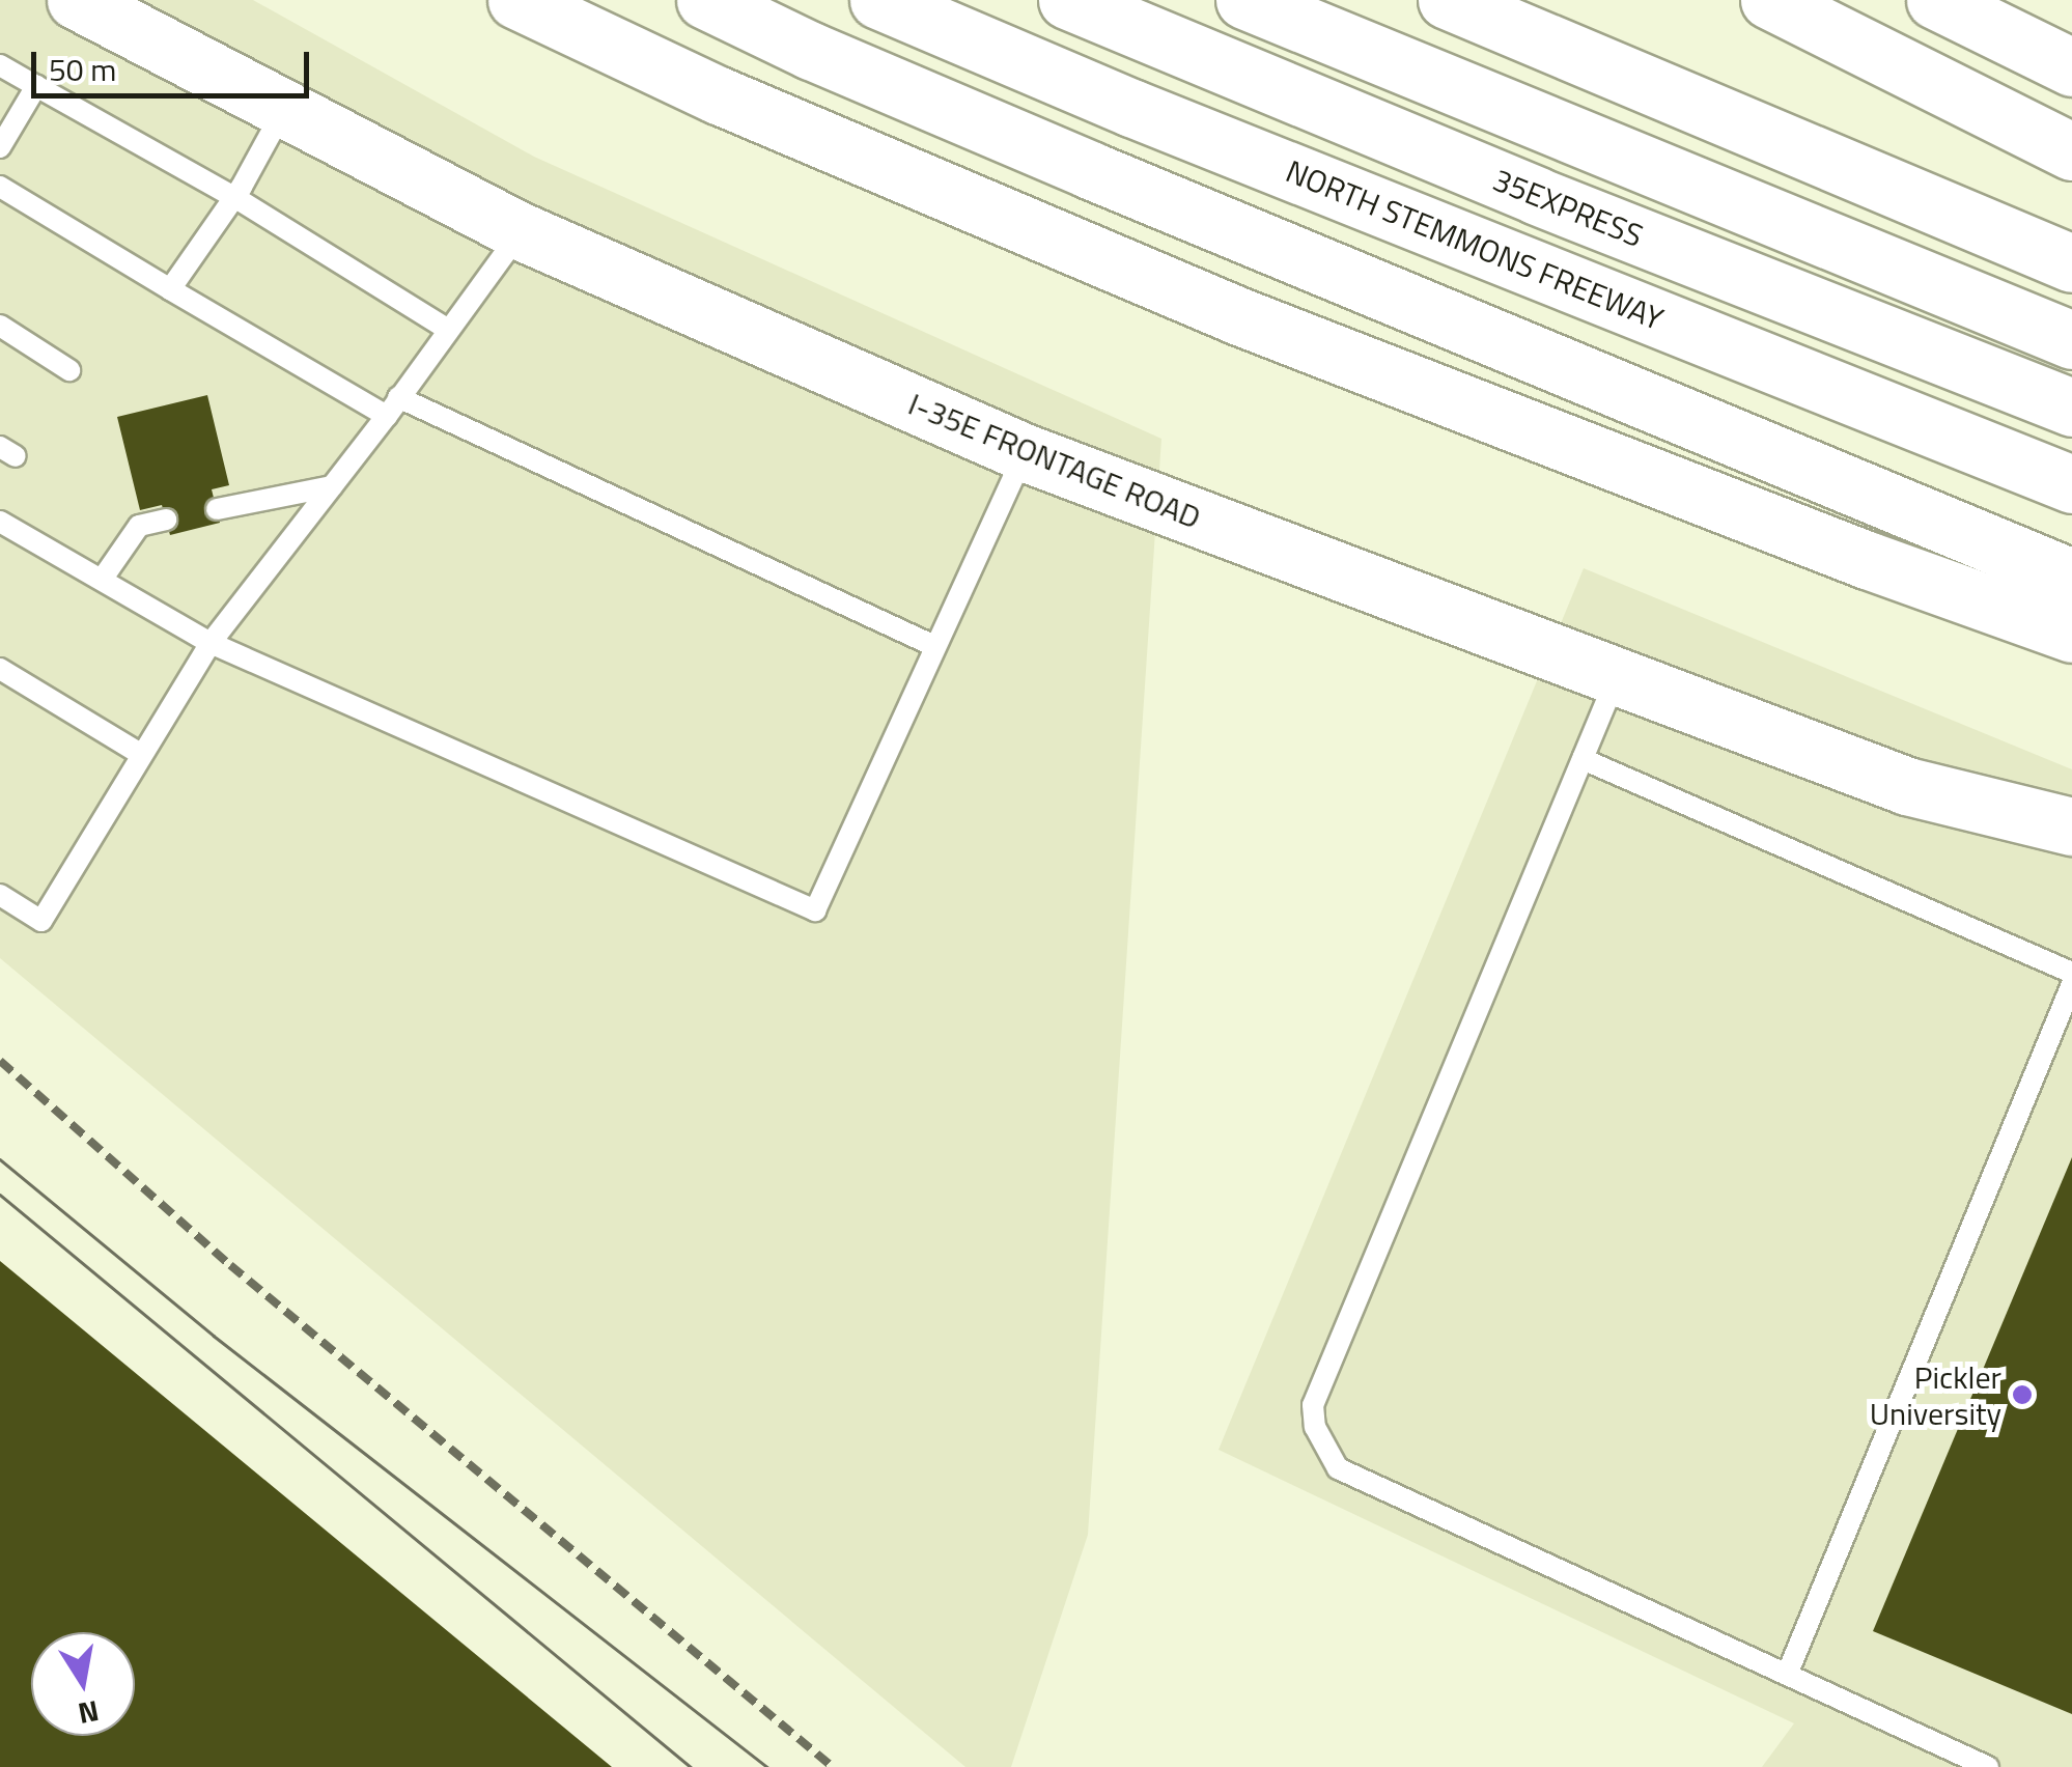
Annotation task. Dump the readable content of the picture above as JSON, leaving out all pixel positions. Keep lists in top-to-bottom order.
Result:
{
  "streets": {
    "main road": ["35EXPRESS", "NORTH STEMMONS FREEWAY", "I-35E FRONTAGE ROAD"]
  },
  "places": ["Pickler University"],
  "scale_bar": "50 m",
  "north": "bottom"
}
